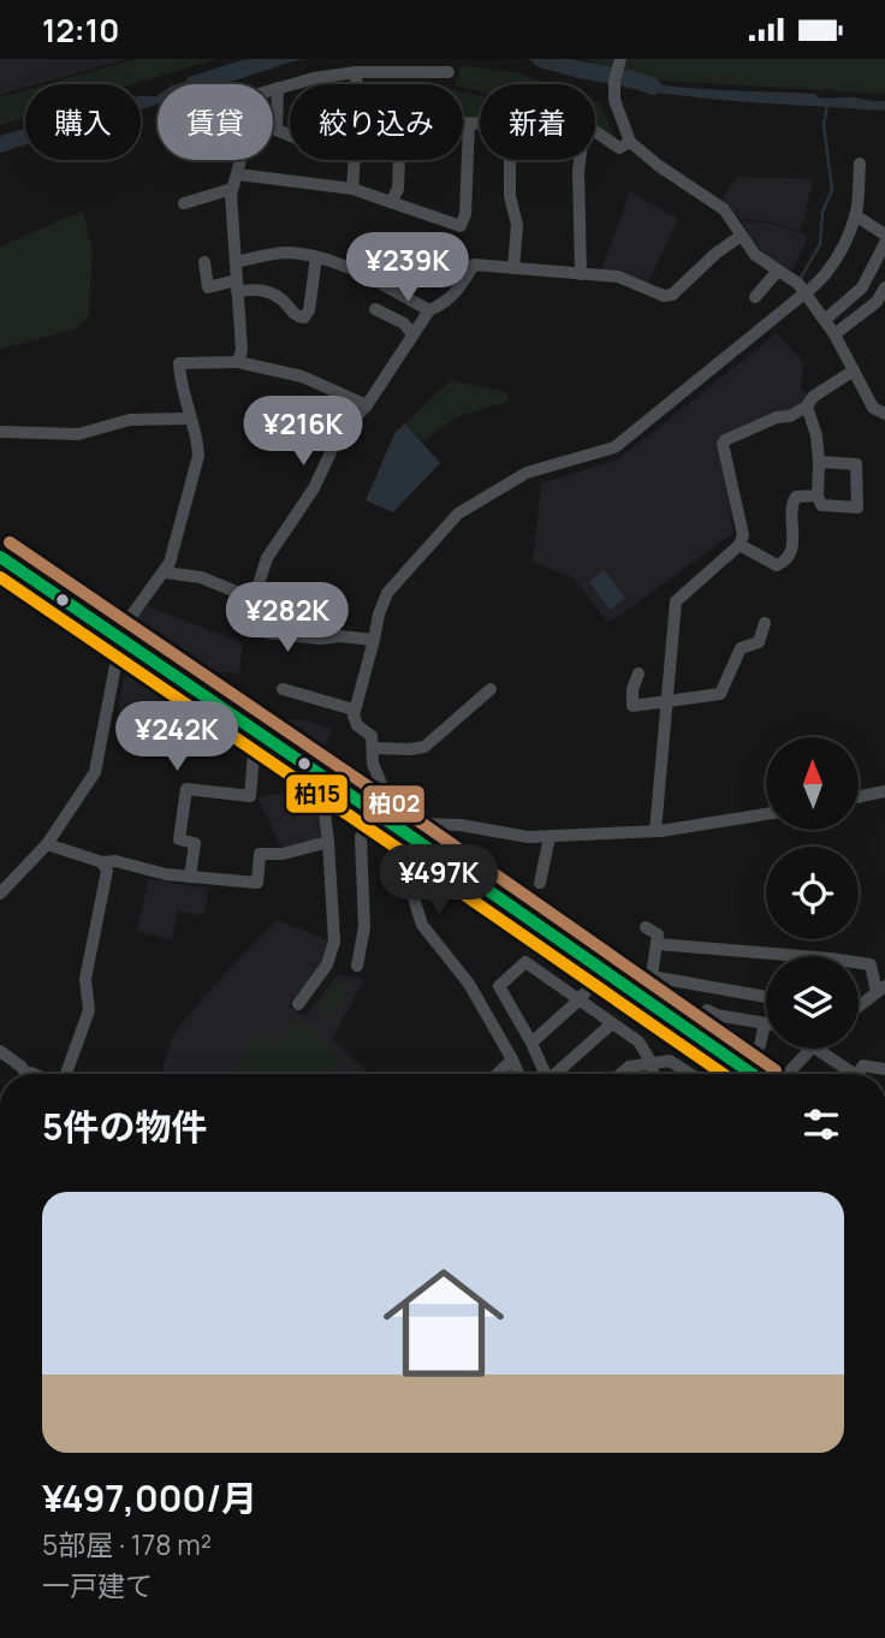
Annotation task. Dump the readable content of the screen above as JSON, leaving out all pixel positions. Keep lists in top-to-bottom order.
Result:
{
  "lines": ["transit line 柏02", "transit line 柏15"],
  "north": "top",
  "page": {
    "status": "12:10",
    "chip": [
      "購入",
      "賃貸",
      "絞り込み",
      "新着"
    ],
    "price": [
      "¥239K",
      "¥216K",
      "¥282K",
      "¥242K",
      "¥497K"
    ],
    "heading": "5件の物件",
    "list": [
      {
        "name": "¥497,000/月",
        "note": "5部屋 · 178 m² · 一戸建て"
      }
    ]
  }
}
